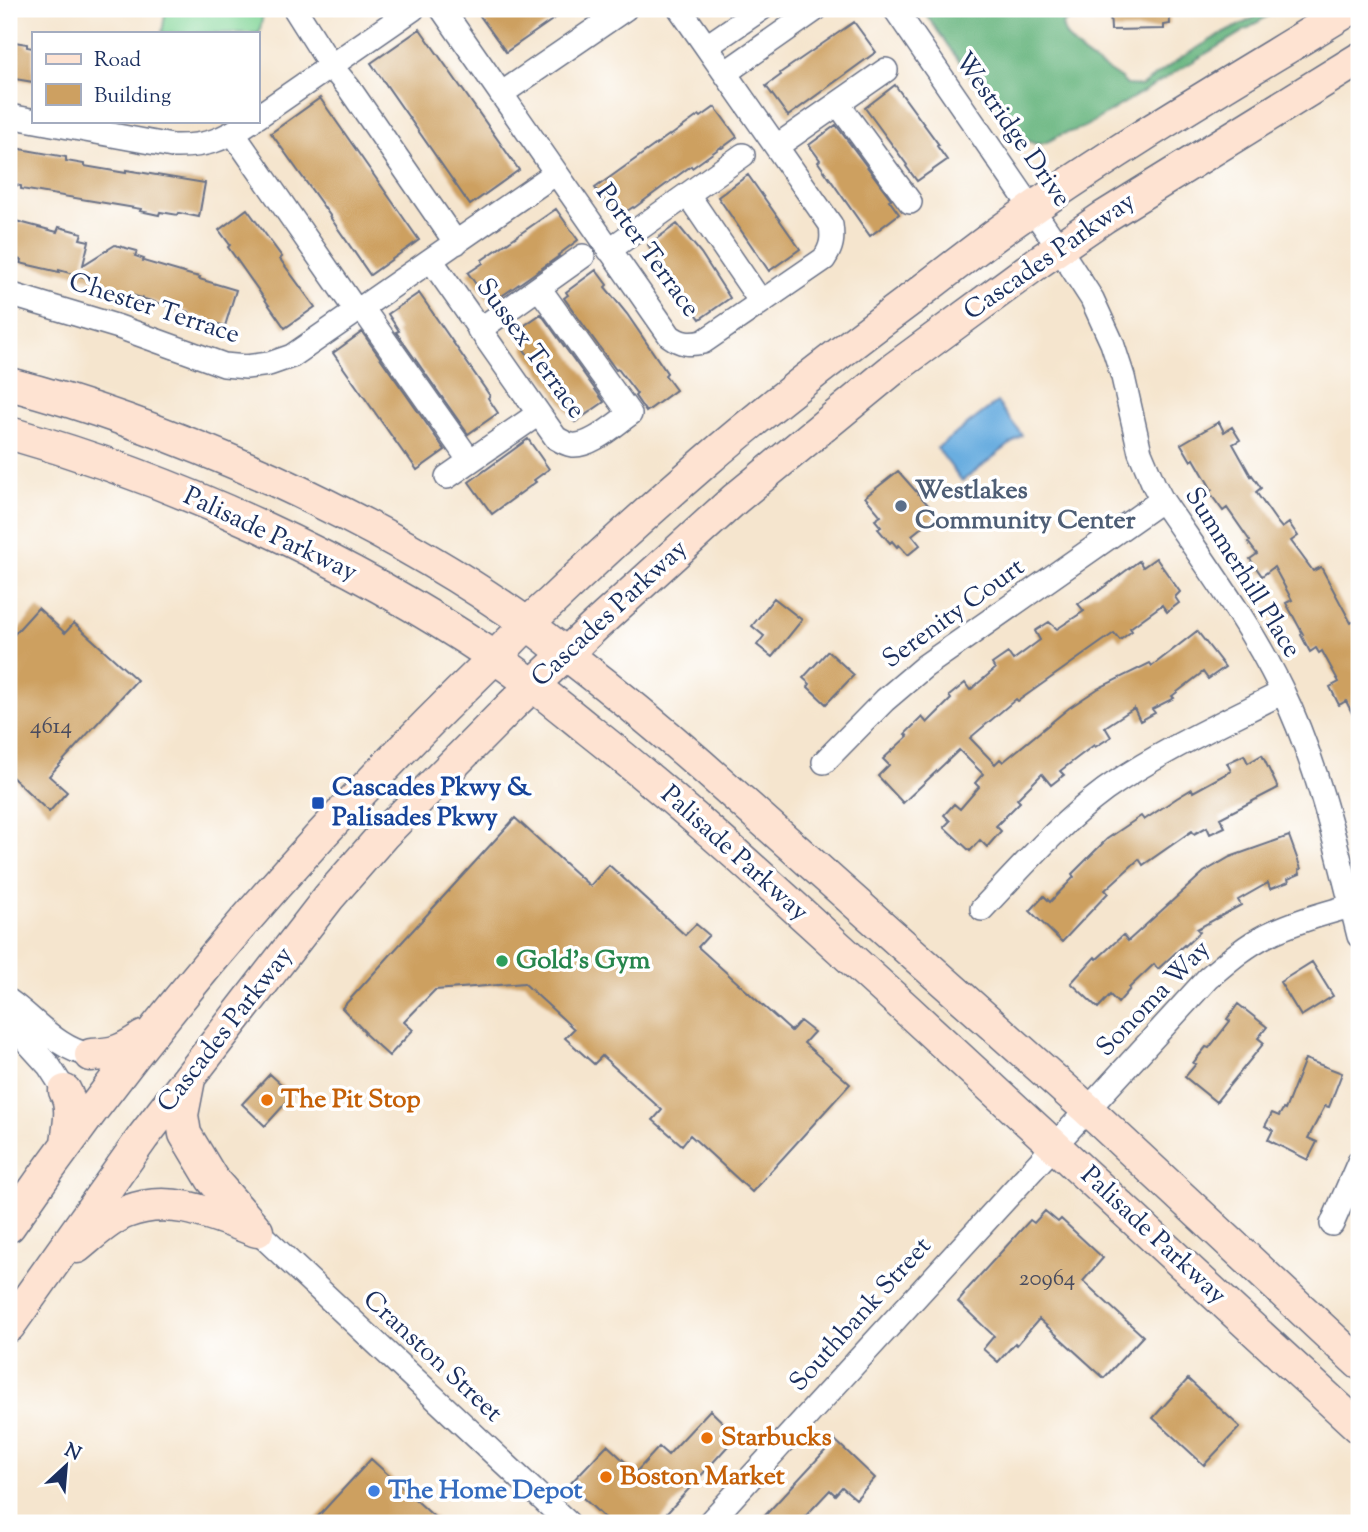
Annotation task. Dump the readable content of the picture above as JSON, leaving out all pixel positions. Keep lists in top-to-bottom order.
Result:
{
  "streets": {
    "main road": ["Cascades Parkway", "Palisade Parkway"],
    "street": [
      "Westridge Drive",
      "Porter Terrace",
      "Chester Terrace",
      "Sussex Terrace",
      "Summerhill Place",
      "Serenity Court",
      "Sonoma Way",
      "Southbank Street",
      "Cranston Street"
    ]
  },
  "crossings": [
    ["Westridge Drive", "Cascades Parkway"],
    ["Westridge Drive", "Summerhill Place"],
    ["Porter Terrace", "Chester Terrace"],
    ["Cascades Parkway", "Palisade Parkway"],
    ["Cascades Parkway", "Summerhill Place"],
    ["Chester Terrace", "Sussex Terrace"],
    ["Palisade Parkway", "Sonoma Way"],
    ["Palisade Parkway", "Southbank Street"],
    ["Summerhill Place", "Serenity Court"],
    ["Summerhill Place", "Sonoma Way"],
    ["Sonoma Way", "Southbank Street"]
  ],
  "places": {
    "other": [
      "Westlakes Community Center",
      "Gold's Gym",
      "The Pit Stop",
      "Starbucks",
      "Boston Market",
      "The Home Depot"
    ],
    "transit": ["Cascades Pkwy & Palisades Pkwy"]
  },
  "house_numbers": ["4614", "20964"],
  "legend": ["Road", "Building"],
  "north": "top right"
}
